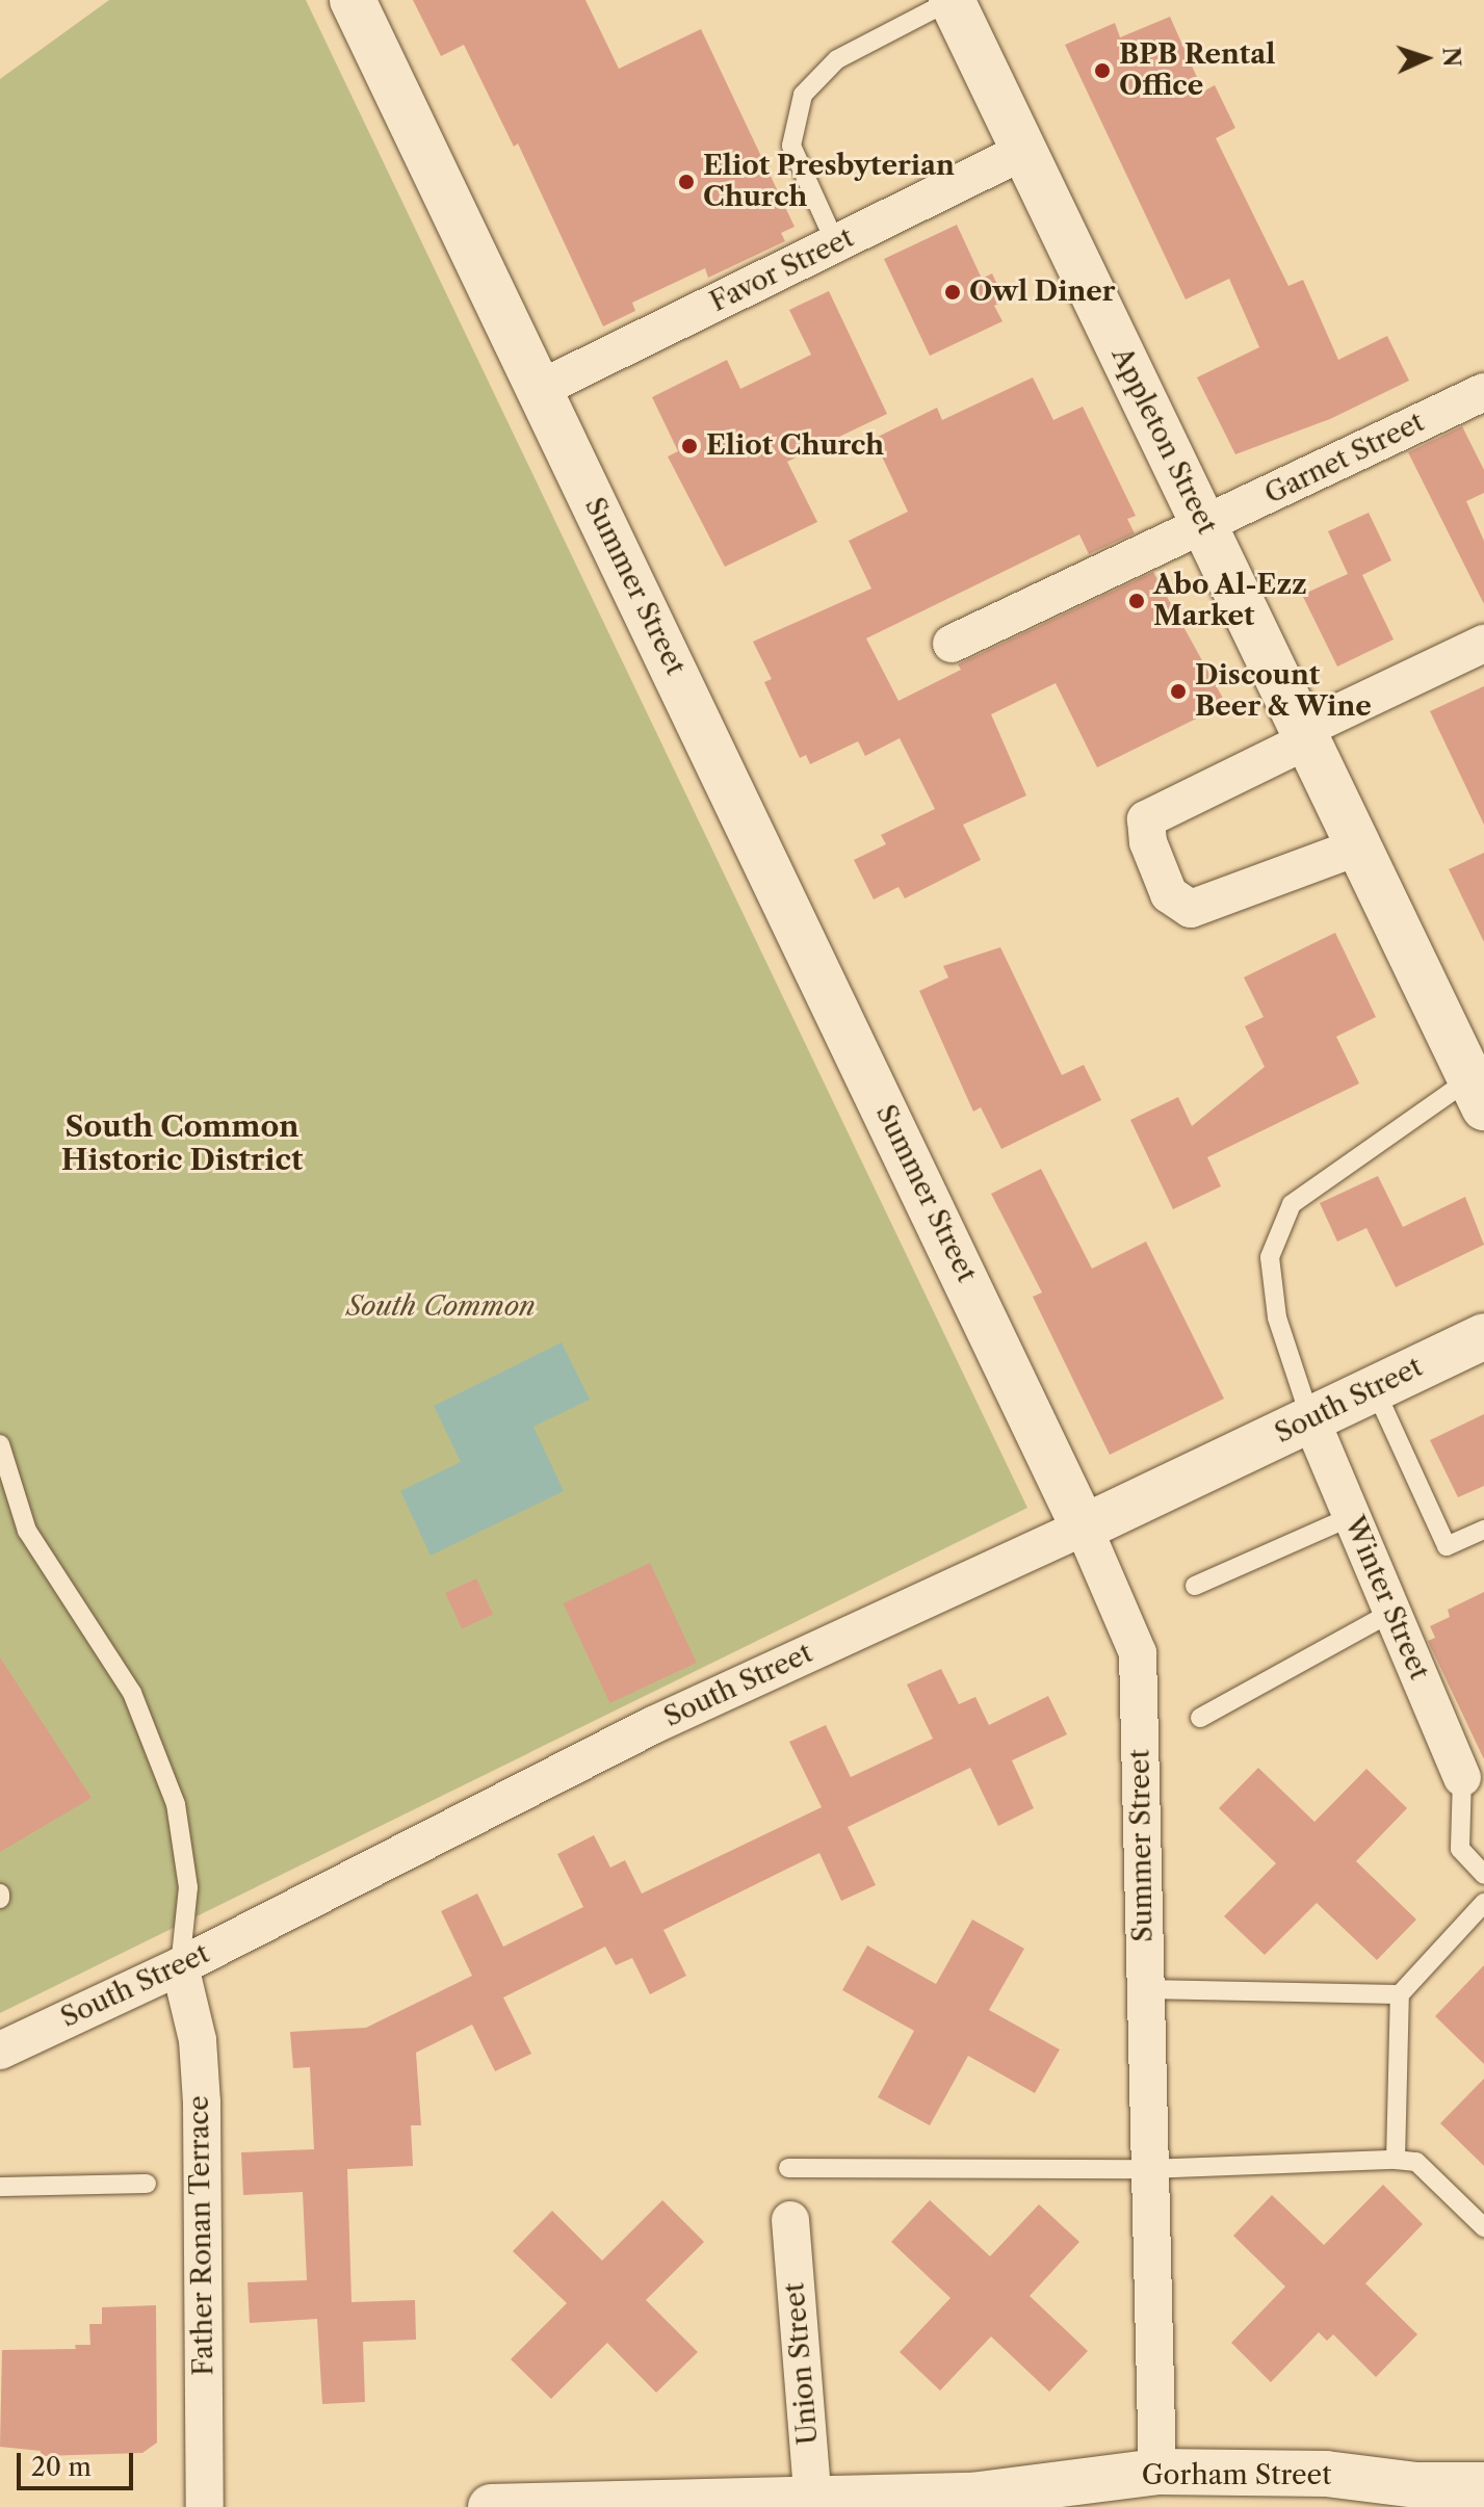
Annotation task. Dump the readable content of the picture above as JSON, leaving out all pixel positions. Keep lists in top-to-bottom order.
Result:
{
  "streets": {
    "main road": [
      "Appleton Street",
      "Summer Street",
      "South Street",
      "Gorham Street"
    ],
    "street": [
      "Favor Street",
      "Garnet Street",
      "Winter Street",
      "Father Ronan Terrace",
      "Union Street"
    ]
  },
  "crossings": [
    ["Favor Street", "Appleton Street"],
    ["Favor Street", "Summer Street"],
    ["Appleton Street", "Garnet Street"],
    ["Summer Street", "South Street"],
    ["Summer Street", "Gorham Street"],
    ["South Street", "Winter Street"],
    ["South Street", "Father Ronan Terrace"],
    ["Union Street", "Gorham Street"]
  ],
  "districts": ["South Common Historic District"],
  "parks": ["South Common"],
  "places": [
    "BPB Rental Office",
    "Eliot Presbyterian Church",
    "Owl Diner",
    "Eliot Church",
    "Abo Al-Ezz Market",
    "Discount Beer & Wine"
  ],
  "scale_bar": "20 m",
  "north": "right"
}
